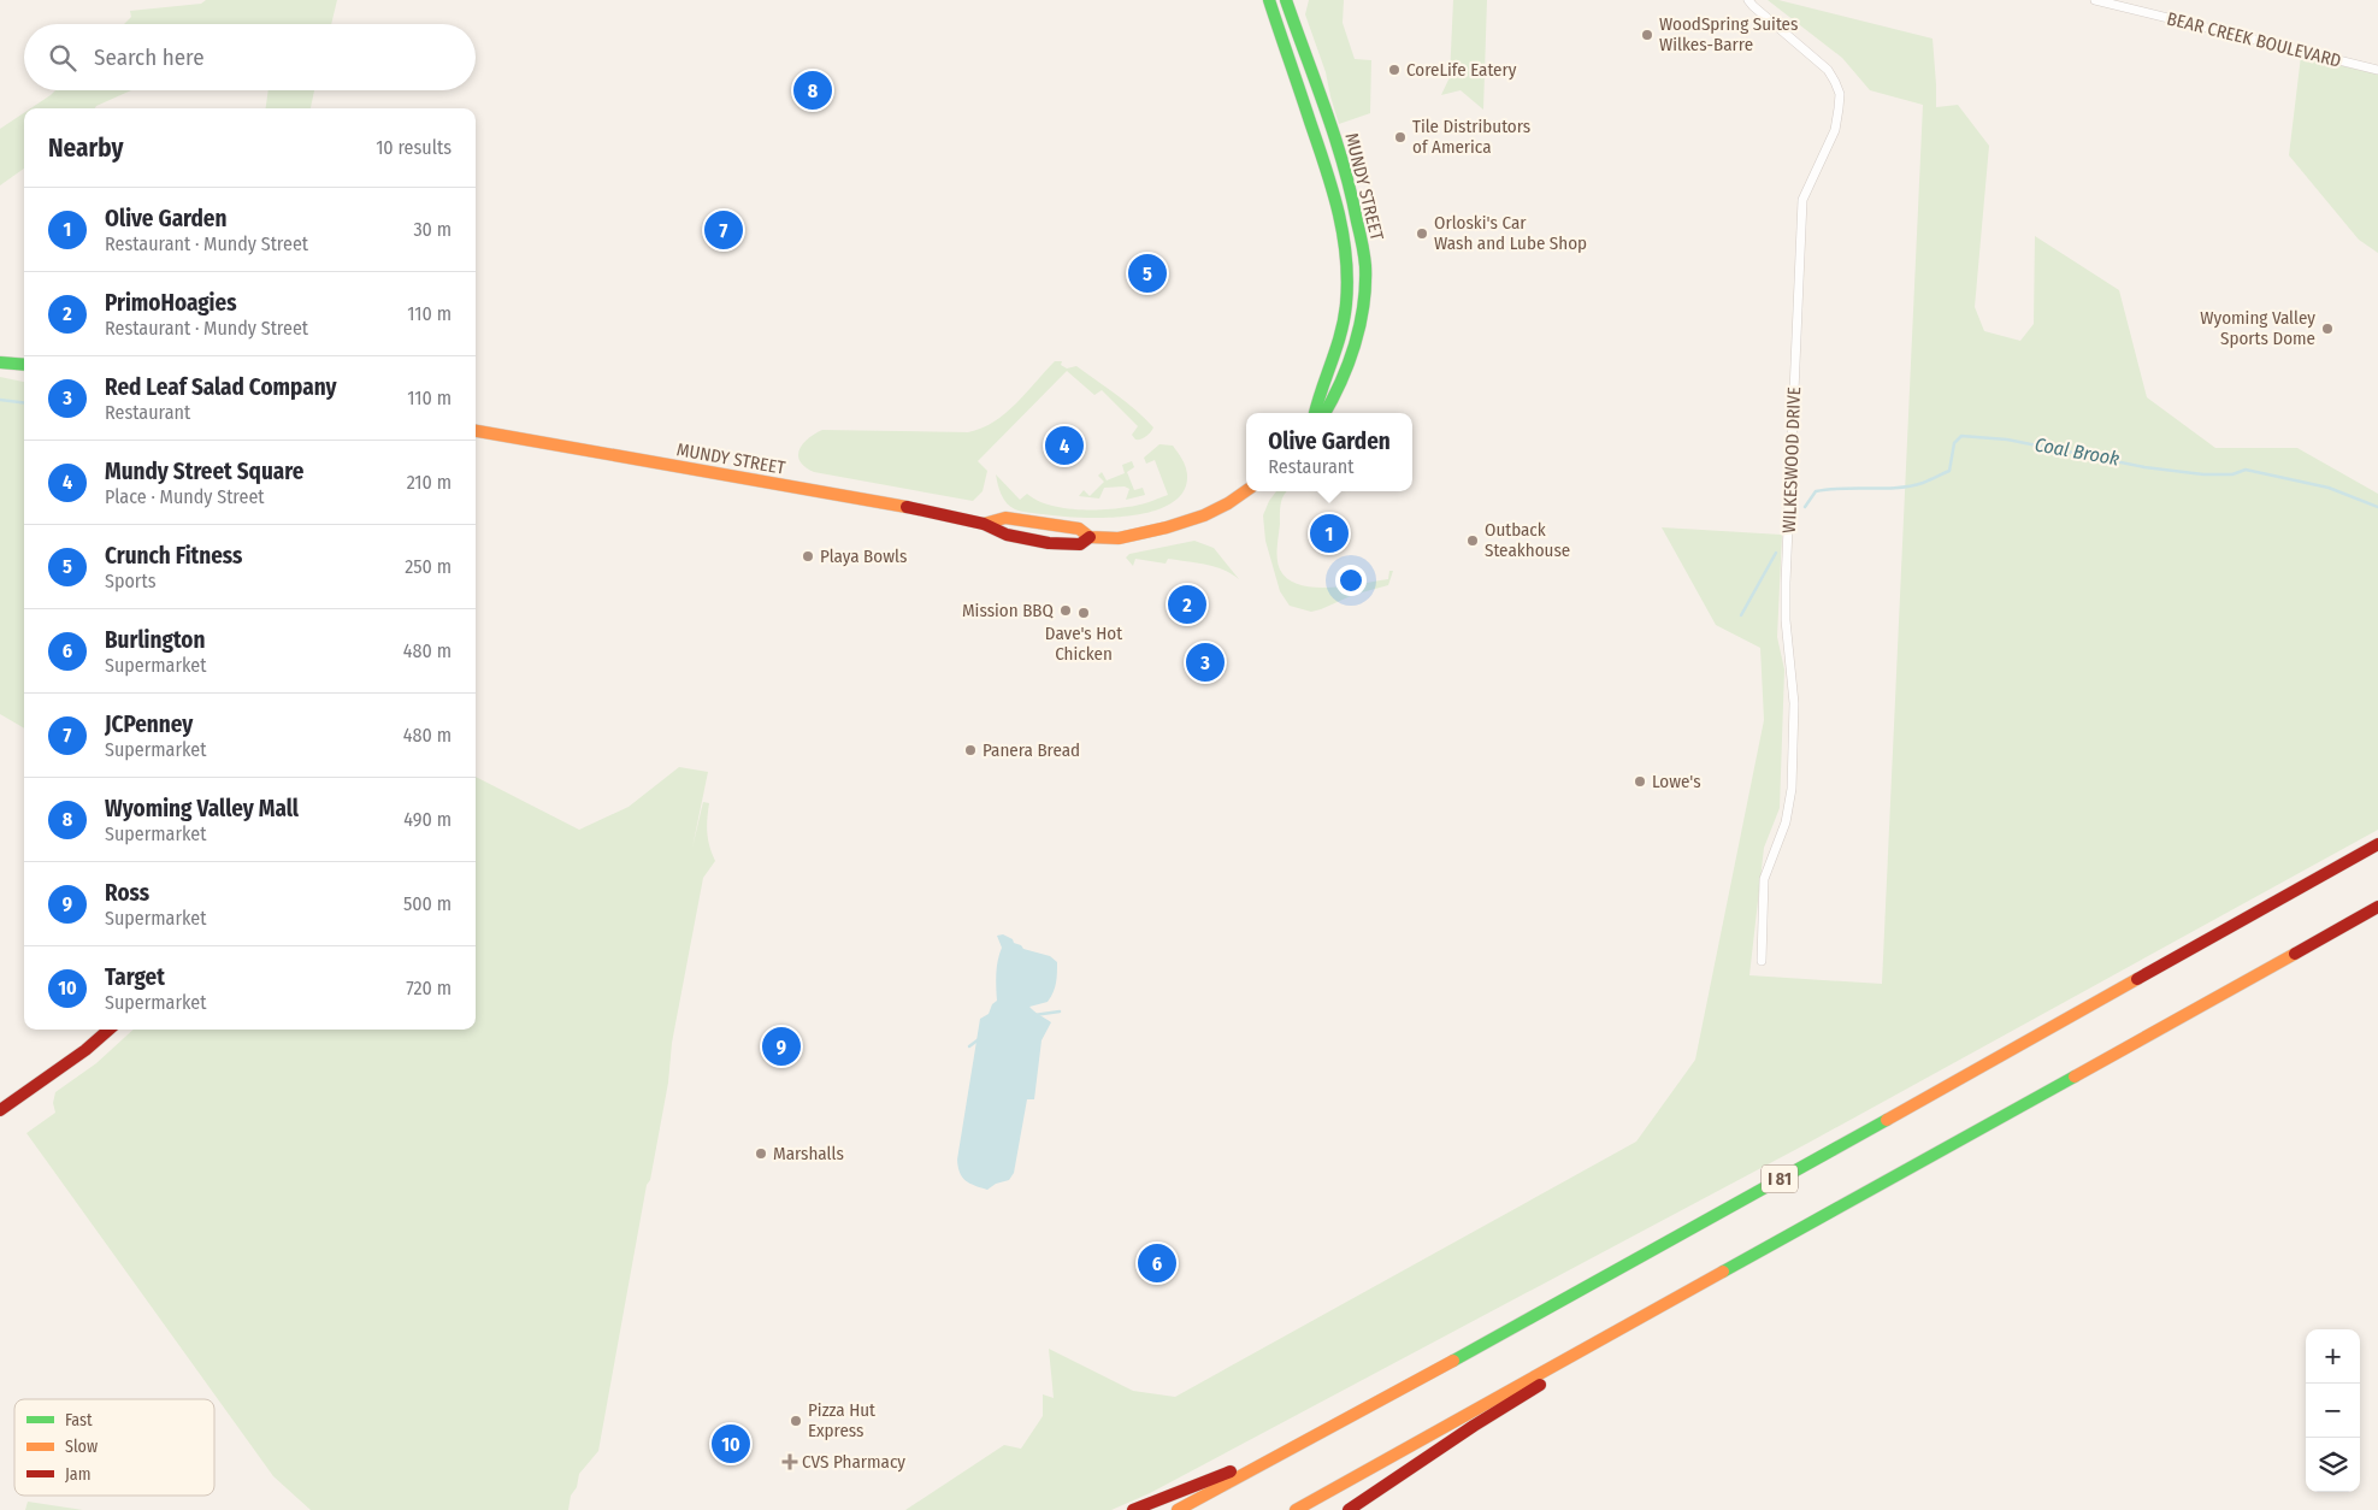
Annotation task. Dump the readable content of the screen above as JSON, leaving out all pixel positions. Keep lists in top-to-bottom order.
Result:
{
  "streets": {
    "main road": ["MUNDY STREET", "I 81"],
    "street": ["BEAR CREEK BOULEVARD", "WILKESWOOD DRIVE"]
  },
  "water": ["Coal Brook"],
  "places": {
    "other": [
      "WoodSpring Suites Wilkes-Barre",
      "CoreLife Eatery",
      "Tile Distributors of America",
      "Orloski's Car Wash and Lube Shop",
      "Wyoming Valley Sports Dome",
      "Outback Steakhouse",
      "Playa Bowls",
      "Mission BBQ",
      "Dave's Hot Chicken",
      "Panera Bread",
      "Lowe's",
      "Marshalls",
      "Pizza Hut Express"
    ],
    "health": ["CVS Pharmacy"]
  },
  "legend": ["Fast", "Slow", "Jam"],
  "page": {
    "search": "Search here",
    "pins": [
      "8",
      "7",
      "5",
      "4",
      "1",
      "2",
      "3",
      "9",
      "6",
      "10"
    ],
    "heading": ["Nearby", "10 results"],
    "list": [
      {
        "mark": "1",
        "name": "Olive Garden",
        "note": "Restaurant · Mundy Street",
        "value": "30 m"
      },
      {
        "mark": "2",
        "name": "PrimoHoagies",
        "note": "Restaurant · Mundy Street",
        "value": "110 m"
      },
      {
        "mark": "3",
        "name": "Red Leaf Salad Company",
        "note": "Restaurant",
        "value": "110 m"
      },
      {
        "mark": "4",
        "name": "Mundy Street Square",
        "note": "Place · Mundy Street",
        "value": "210 m"
      },
      {
        "mark": "5",
        "name": "Crunch Fitness",
        "note": "Sports",
        "value": "250 m"
      },
      {
        "mark": "6",
        "name": "Burlington",
        "note": "Supermarket",
        "value": "480 m"
      },
      {
        "mark": "7",
        "name": "JCPenney",
        "note": "Supermarket",
        "value": "480 m"
      },
      {
        "mark": "8",
        "name": "Wyoming Valley Mall",
        "note": "Supermarket",
        "value": "490 m"
      },
      {
        "mark": "9",
        "name": "Ross",
        "note": "Supermarket",
        "value": "500 m"
      },
      {
        "mark": "10",
        "name": "Target",
        "note": "Supermarket",
        "value": "720 m"
      }
    ],
    "popup": ["Olive Garden", "Restaurant"],
    "map_buttons": ["+", "−"]
  }
}
